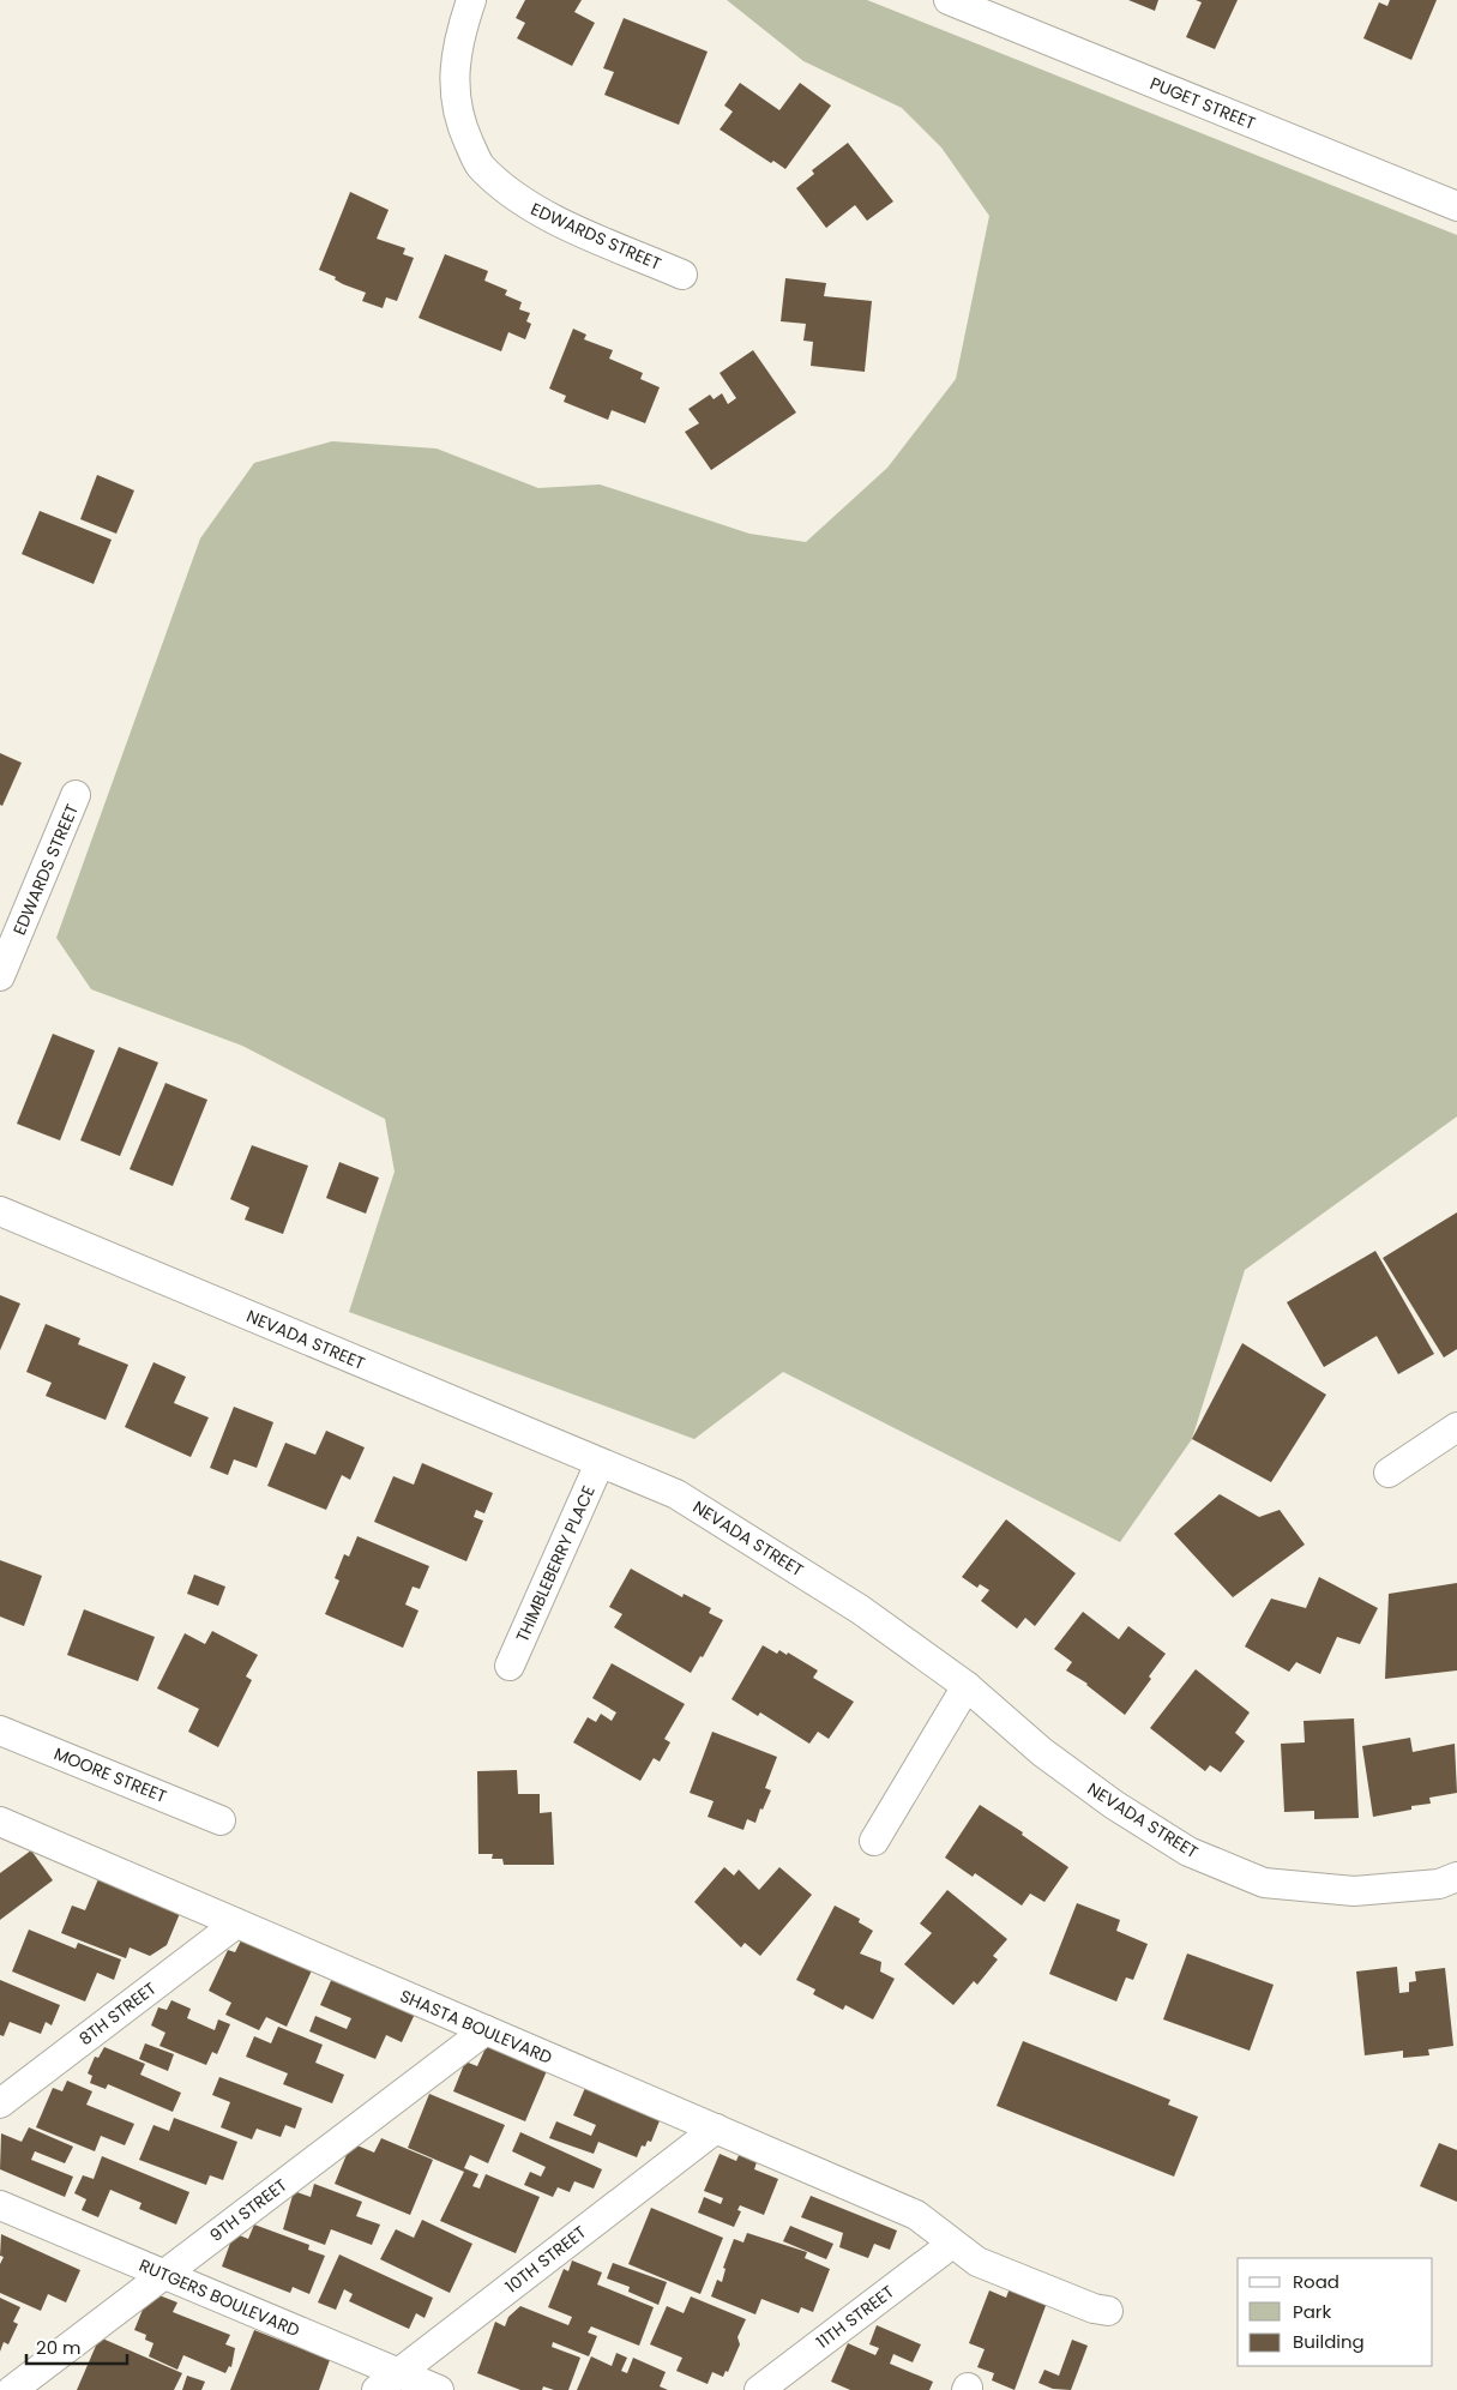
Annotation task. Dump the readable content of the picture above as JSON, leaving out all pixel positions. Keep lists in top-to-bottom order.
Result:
{
  "streets": {
    "street": [
      "PUGET STREET",
      "EDWARDS STREET",
      "NEVADA STREET",
      "THIMBLEBERRY PLACE",
      "MOORE STREET",
      "8TH STREET",
      "SHASTA BOULEVARD",
      "9TH STREET",
      "10TH STREET",
      "RUTGERS BOULEVARD",
      "11TH STREET"
    ]
  },
  "crossings": [
    ["NEVADA STREET", "THIMBLEBERRY PLACE"],
    ["8TH STREET", "SHASTA BOULEVARD"],
    ["SHASTA BOULEVARD", "9TH STREET"],
    ["SHASTA BOULEVARD", "10TH STREET"],
    ["SHASTA BOULEVARD", "11TH STREET"],
    ["9TH STREET", "RUTGERS BOULEVARD"],
    ["10TH STREET", "RUTGERS BOULEVARD"]
  ],
  "legend": ["Road", "Park", "Building"],
  "scale_bar": "20 m"
}
